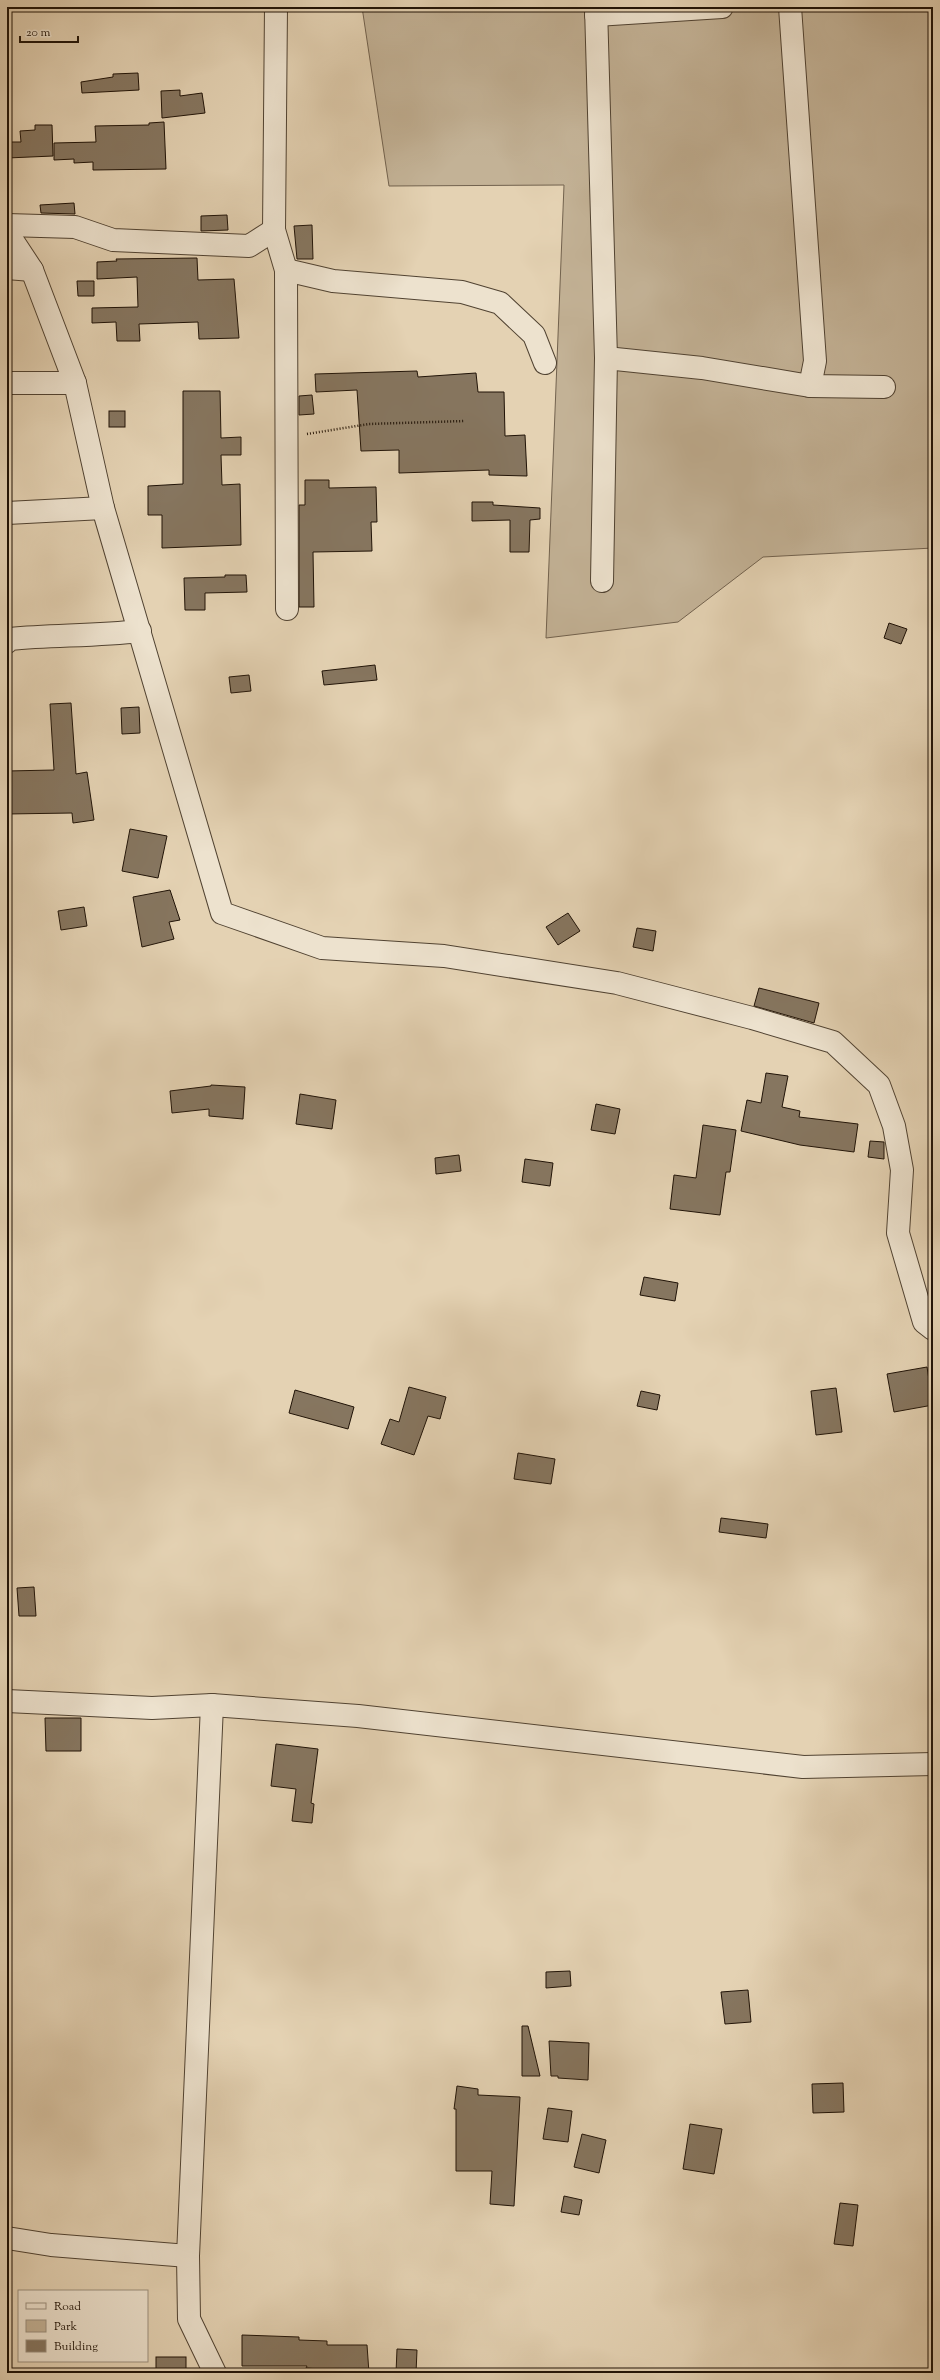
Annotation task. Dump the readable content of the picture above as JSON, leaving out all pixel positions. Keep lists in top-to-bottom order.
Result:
{
  "legend": ["Road", "Park", "Building"],
  "scale_bar": "20 m"
}
